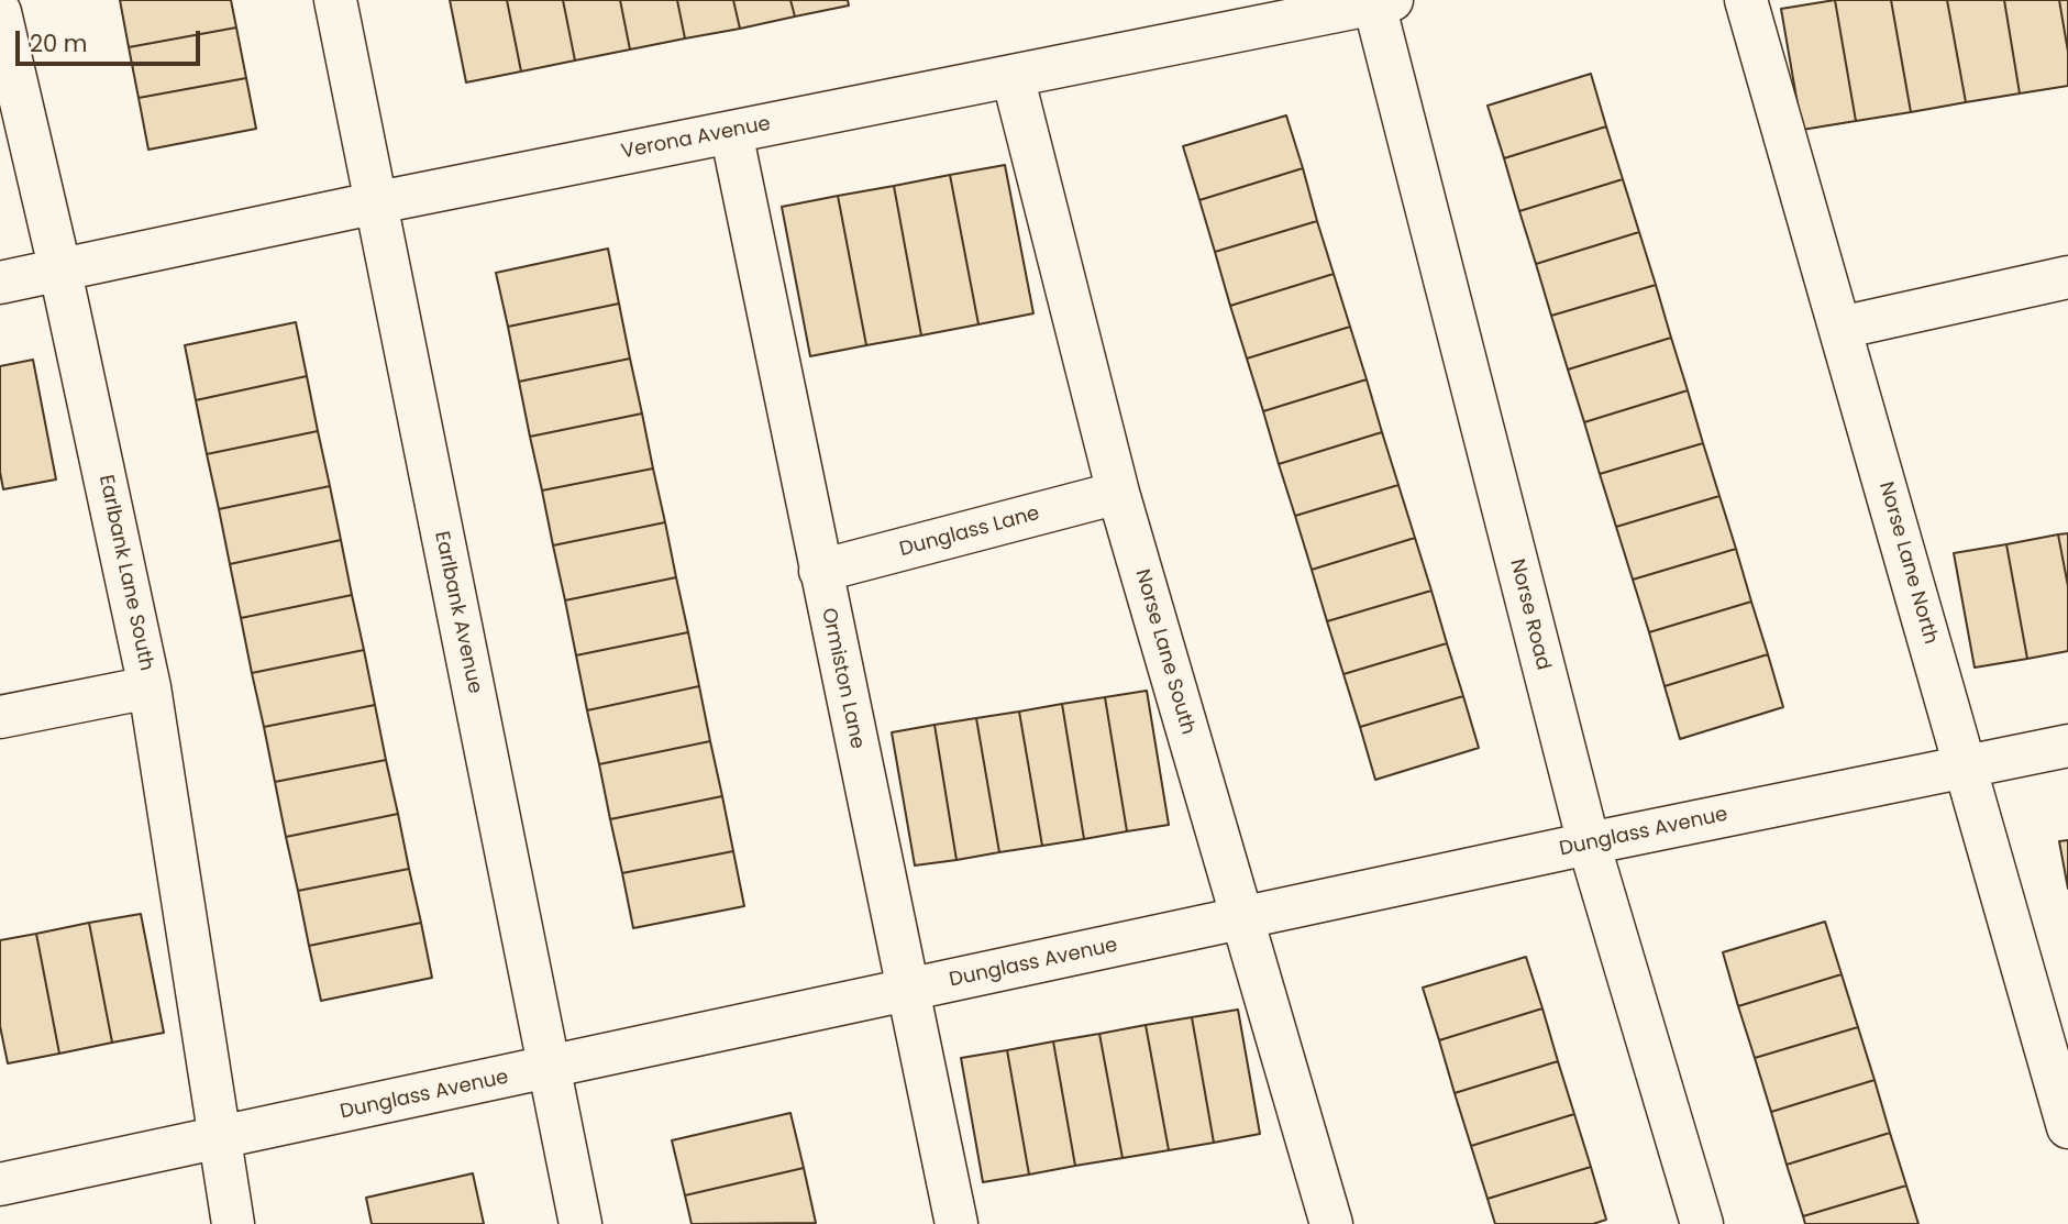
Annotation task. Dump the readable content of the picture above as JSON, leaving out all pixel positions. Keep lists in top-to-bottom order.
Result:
{
  "streets": {
    "street": [
      "Verona Avenue",
      "Dunglass Lane",
      "Norse Lane North",
      "Earlbank Lane South",
      "Earlbank Avenue",
      "Norse Road",
      "Norse Lane South",
      "Ormiston Lane",
      "Dunglass Avenue"
    ]
  },
  "crossings": [
    ["Verona Avenue", "Earlbank Lane South"],
    ["Verona Avenue", "Earlbank Avenue"],
    ["Verona Avenue", "Norse Road"],
    ["Verona Avenue", "Norse Lane South"],
    ["Verona Avenue", "Ormiston Lane"],
    ["Dunglass Lane", "Norse Lane South"],
    ["Dunglass Lane", "Ormiston Lane"],
    ["Norse Lane North", "Dunglass Avenue"],
    ["Earlbank Lane South", "Dunglass Avenue"],
    ["Earlbank Avenue", "Dunglass Avenue"],
    ["Norse Road", "Dunglass Avenue"],
    ["Norse Lane South", "Dunglass Avenue"],
    ["Ormiston Lane", "Dunglass Avenue"]
  ],
  "scale_bar": "20 m"
}
